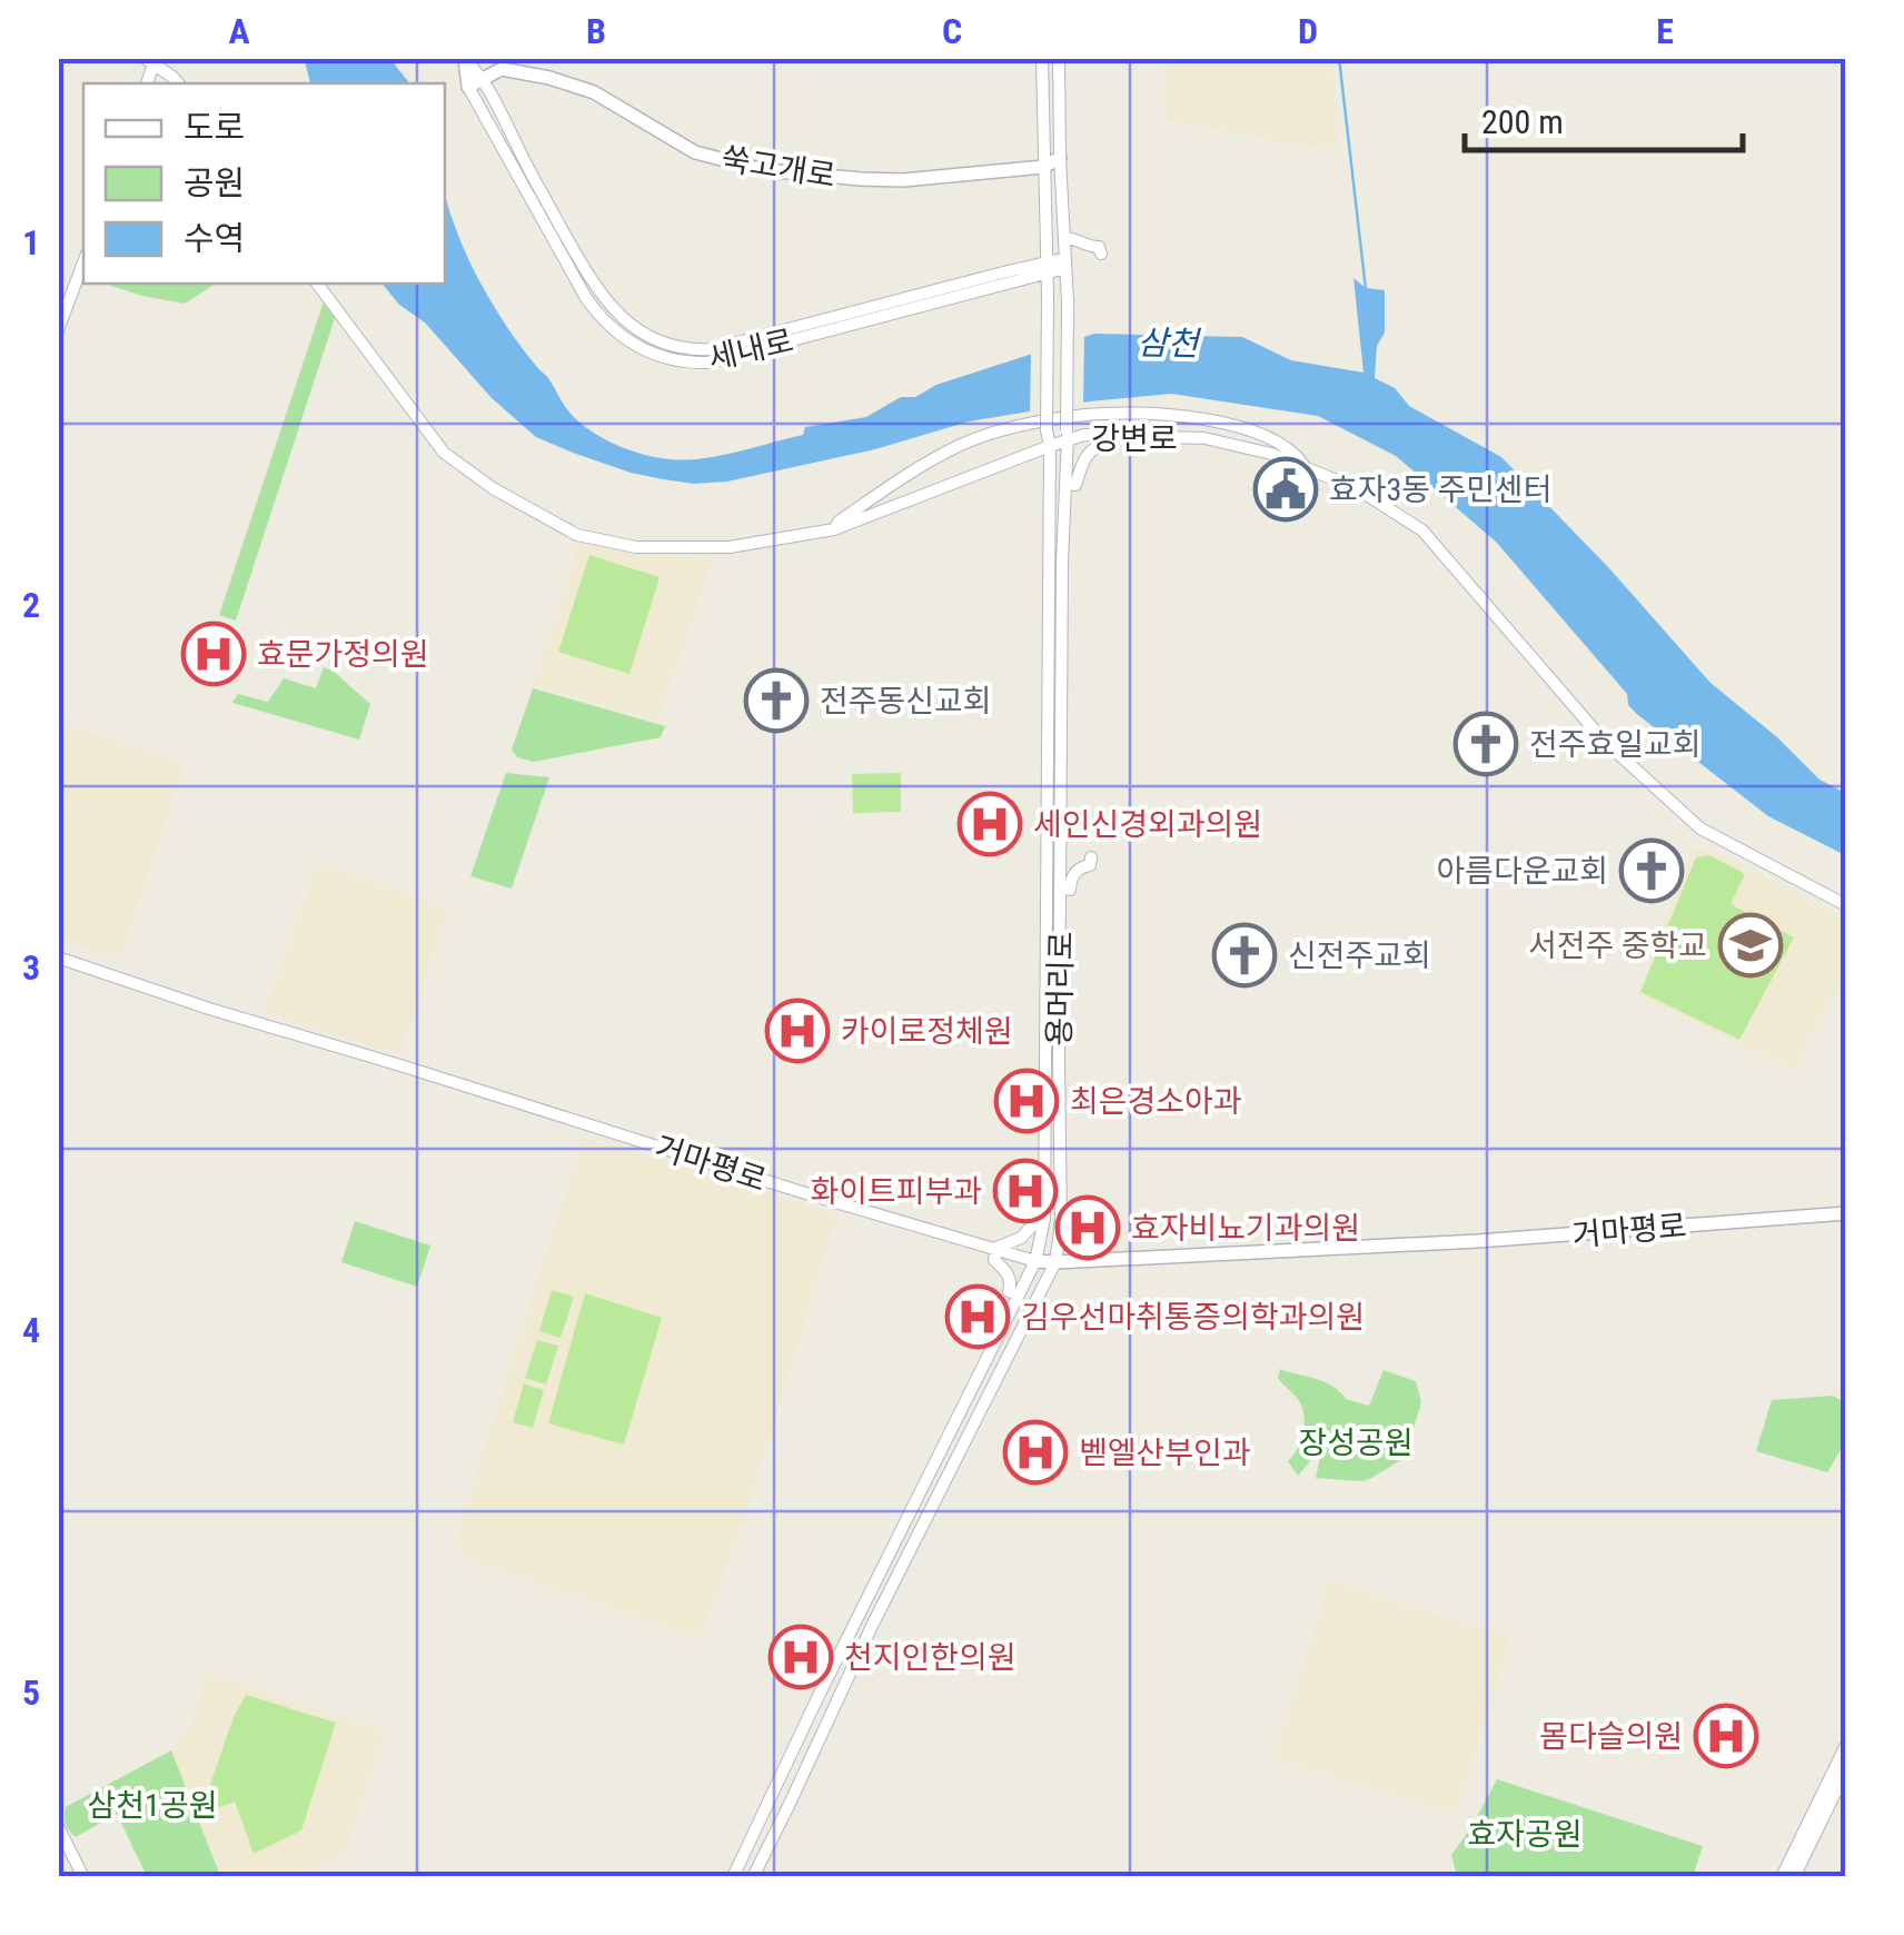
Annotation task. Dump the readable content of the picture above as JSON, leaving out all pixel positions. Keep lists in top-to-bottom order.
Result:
{
  "streets": {
    "main road": ["쑥고개로", "세내로", "거마평로"],
    "street": ["강변로", "용머리로"]
  },
  "crossings": [
    ["쑥고개로", "세내로"],
    ["강변로", "용머리로"],
    ["용머리로", "거마평로"]
  ],
  "water": ["삼천"],
  "parks": ["장성공원", "삼천1공원", "효자공원"],
  "places": {
    "public building": ["효자3동 주민센터"],
    "hospital": [
      "효문가정의원",
      "세인신경외과의원",
      "카이로정체원",
      "최은경소아과",
      "화이트피부과",
      "효자비뇨기과의원",
      "김우선마취통증의학과의원",
      "벧엘산부인과",
      "천지인한의원",
      "몸다슬의원"
    ],
    "church": [
      "전주동신교회",
      "전주효일교회",
      "아름다운교회",
      "신전주교회"
    ],
    "school or university": ["서전주 중학교"]
  },
  "legend": ["도로", "공원", "수역"],
  "scale_bar": "200 m",
  "grid": {
    "columns": [
      "A",
      "B",
      "C",
      "D",
      "E"
    ],
    "rows": [
      "1",
      "2",
      "3",
      "4",
      "5"
    ]
  }
}
